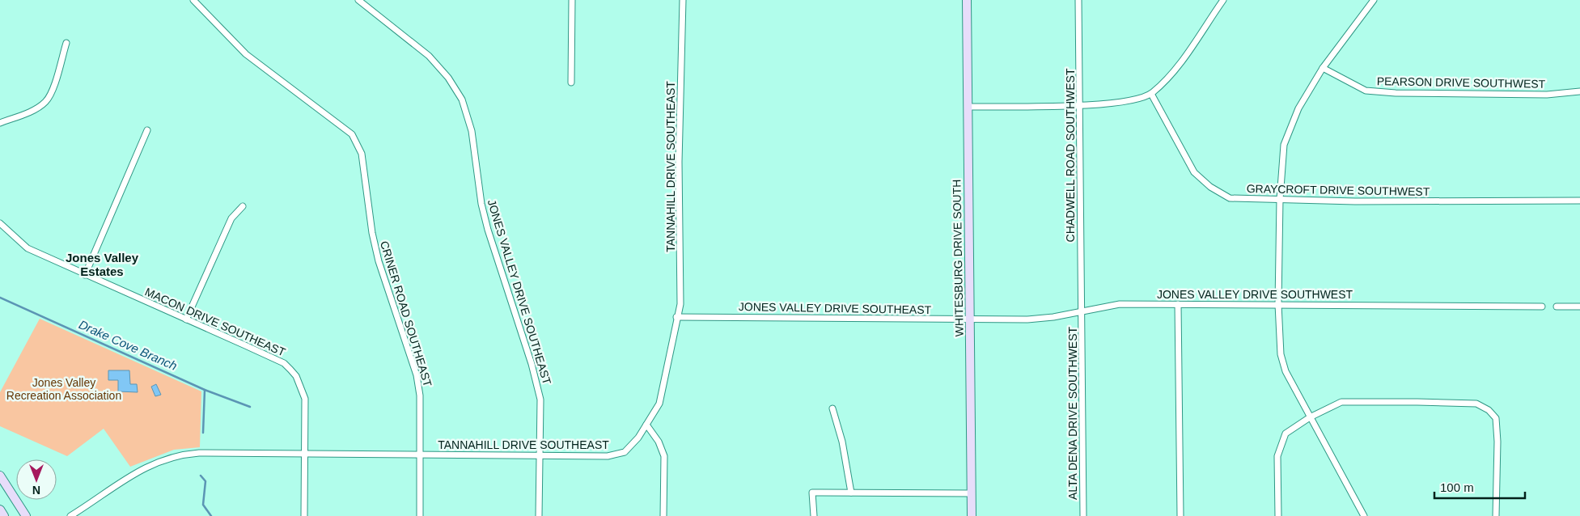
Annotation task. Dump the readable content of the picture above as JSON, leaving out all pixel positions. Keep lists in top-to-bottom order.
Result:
{
  "streets": {
    "main road": ["WHITESBURG DRIVE SOUTH"],
    "street": [
      "PEARSON DRIVE SOUTHWEST",
      "CHADWELL ROAD SOUTHWEST",
      "TANNAHILL DRIVE SOUTHEAST",
      "GRAYCROFT DRIVE SOUTHWEST",
      "JONES VALLEY DRIVE SOUTHEAST",
      "JONES VALLEY DRIVE SOUTHWEST",
      "CRINER ROAD SOUTHEAST",
      "MACON DRIVE SOUTHEAST",
      "ALTA DENA DRIVE SOUTHWEST"
    ]
  },
  "crossings": [
    ["CHADWELL ROAD SOUTHWEST", "JONES VALLEY DRIVE SOUTHWEST"],
    ["CHADWELL ROAD SOUTHWEST", "ALTA DENA DRIVE SOUTHWEST"],
    ["TANNAHILL DRIVE SOUTHEAST", "JONES VALLEY DRIVE SOUTHEAST"],
    ["TANNAHILL DRIVE SOUTHEAST", "CRINER ROAD SOUTHEAST"],
    ["TANNAHILL DRIVE SOUTHEAST", "MACON DRIVE SOUTHEAST"],
    ["WHITESBURG DRIVE SOUTH", "JONES VALLEY DRIVE SOUTHEAST"],
    ["WHITESBURG DRIVE SOUTH", "JONES VALLEY DRIVE SOUTHWEST"],
    ["JONES VALLEY DRIVE SOUTHEAST", "JONES VALLEY DRIVE SOUTHWEST"],
    ["JONES VALLEY DRIVE SOUTHWEST", "ALTA DENA DRIVE SOUTHWEST"]
  ],
  "districts": ["Jones Valley Estates"],
  "water": ["Drake Cove Branch"],
  "parks": ["Jones Valley Recreation Association"],
  "scale_bar": "100 m",
  "north": "bottom"
}
